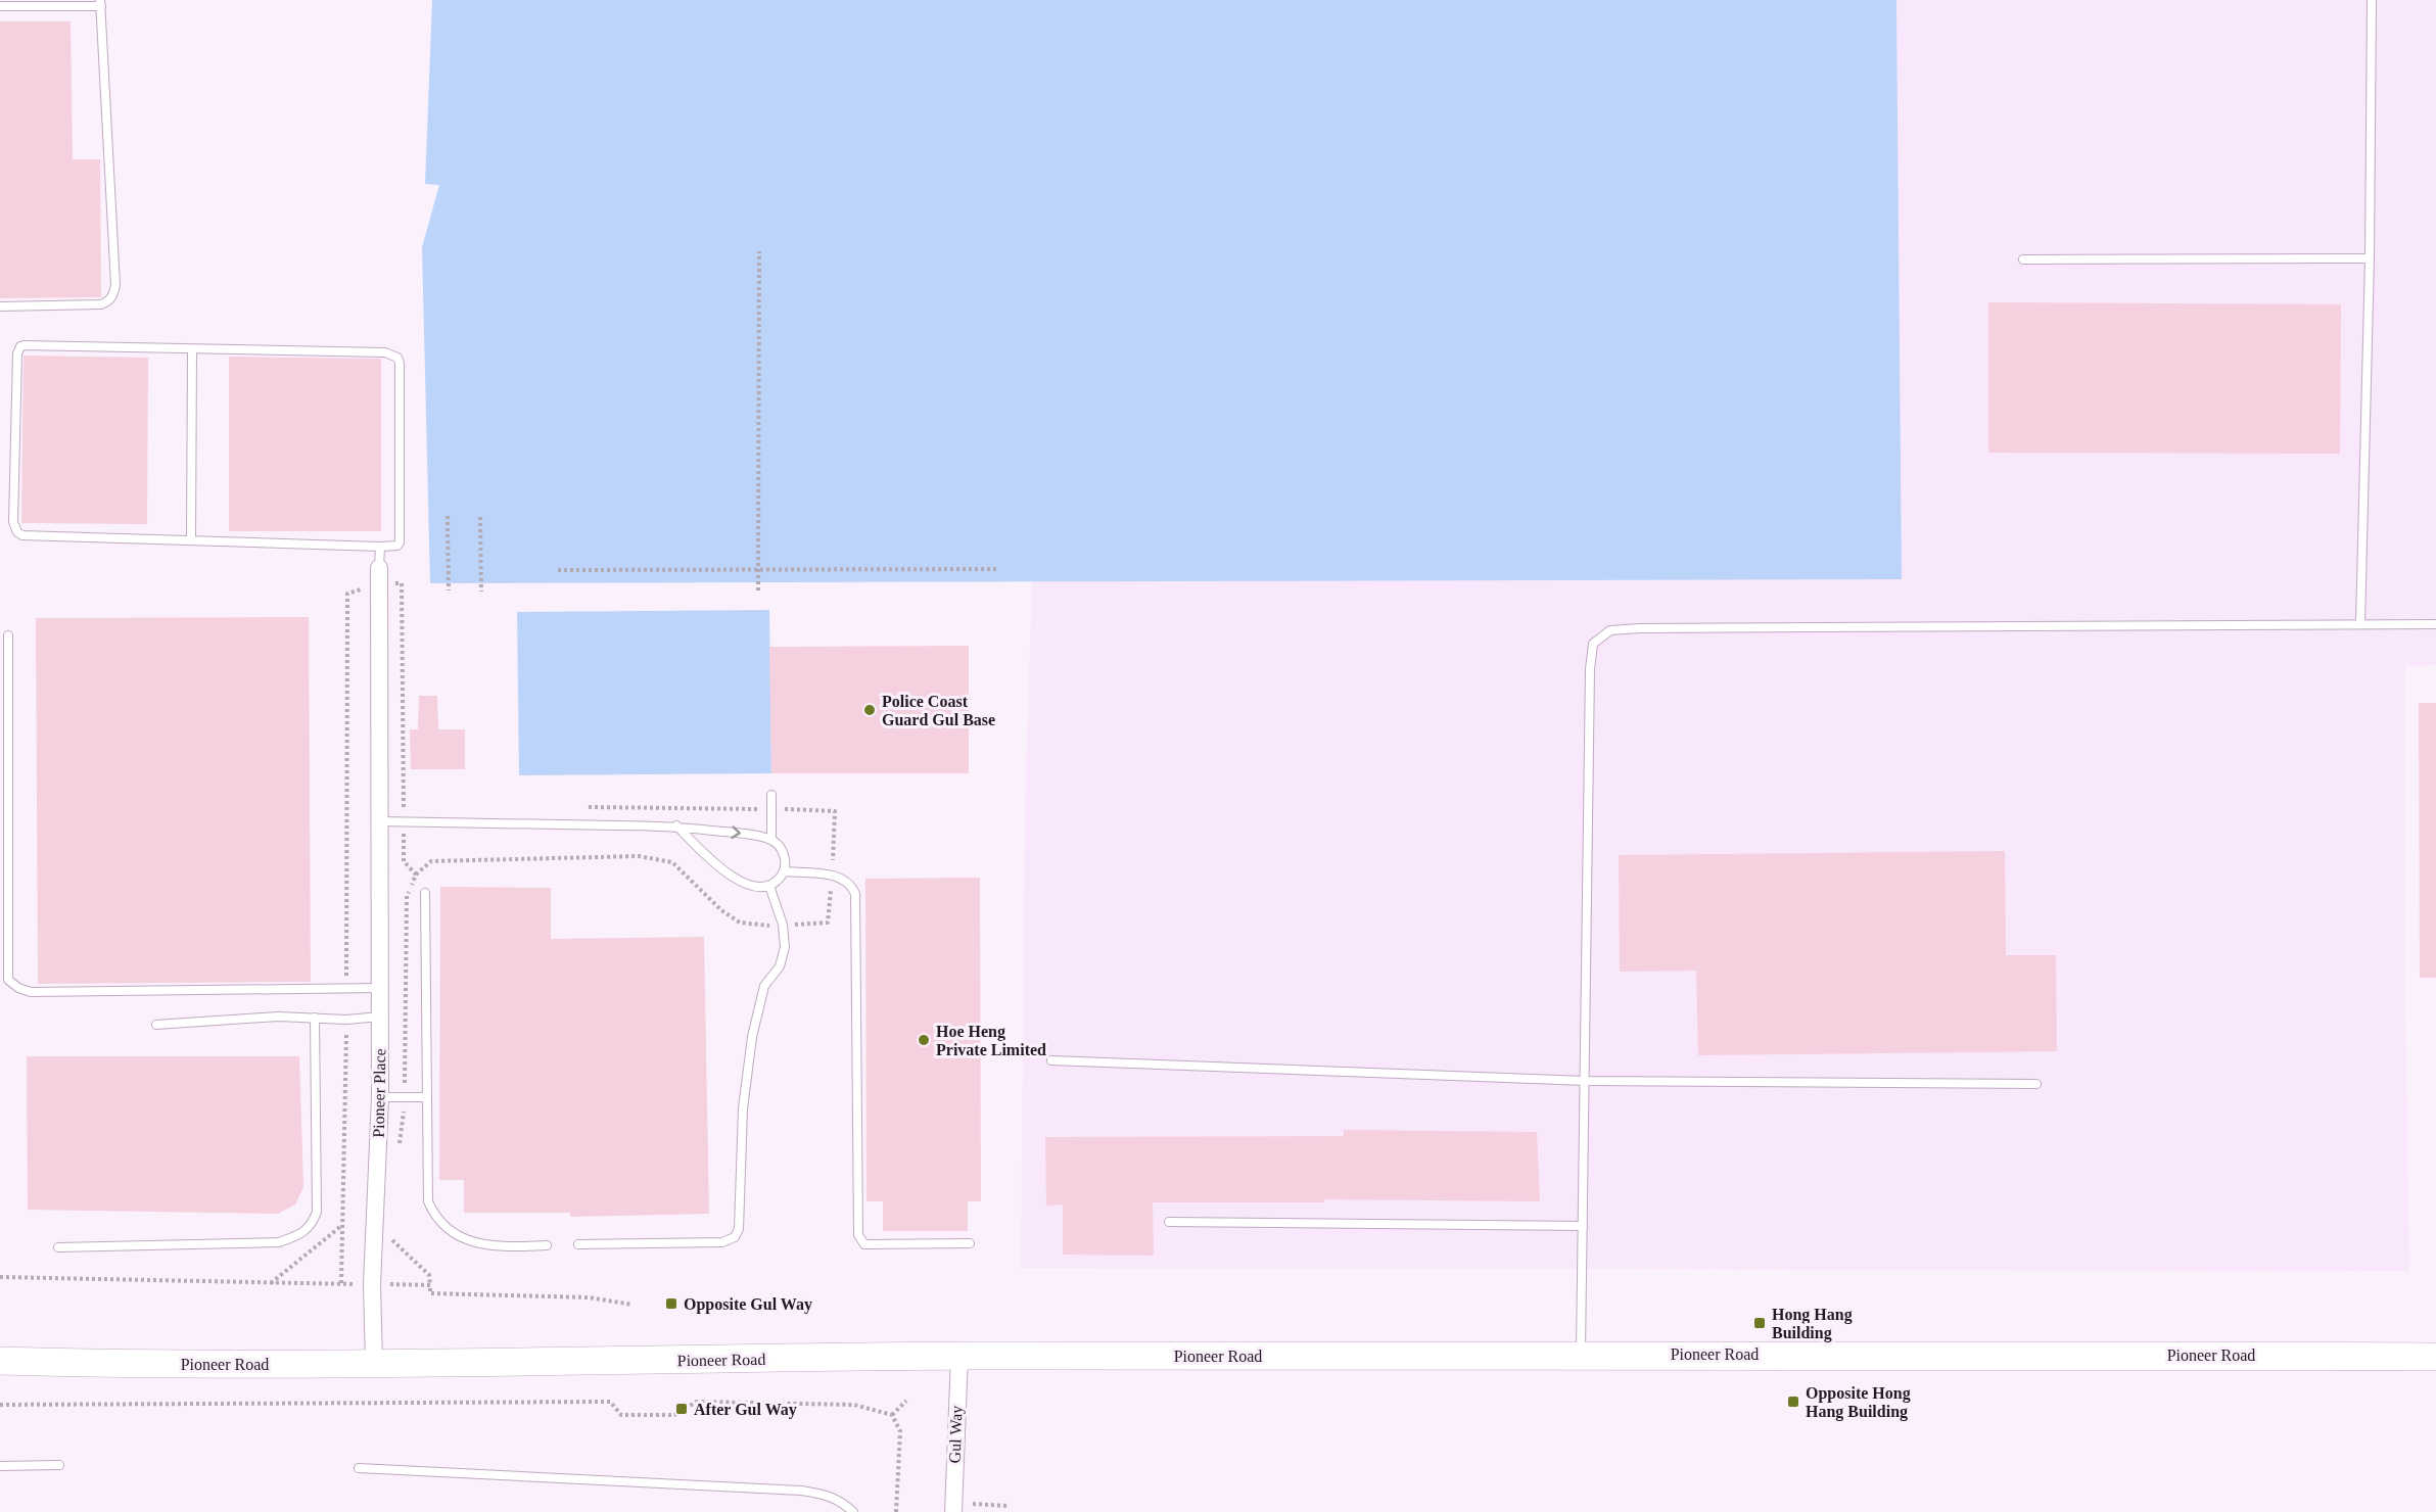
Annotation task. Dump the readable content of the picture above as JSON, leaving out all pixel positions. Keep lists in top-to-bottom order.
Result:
{
  "streets": {
    "main road": ["Pioneer Road"],
    "street": ["Pioneer Place", "Gul Way"]
  },
  "crossings": [
    ["Pioneer Place", "Pioneer Road"],
    ["Pioneer Road", "Gul Way"]
  ],
  "places": {
    "other": ["Police Coast Guard Gul Base", "Hoe Heng Private Limited"],
    "transit": [
      "Opposite Gul Way",
      "Hong Hang Building",
      "Opposite Hong Hang Building",
      "After Gul Way"
    ]
  }
}
